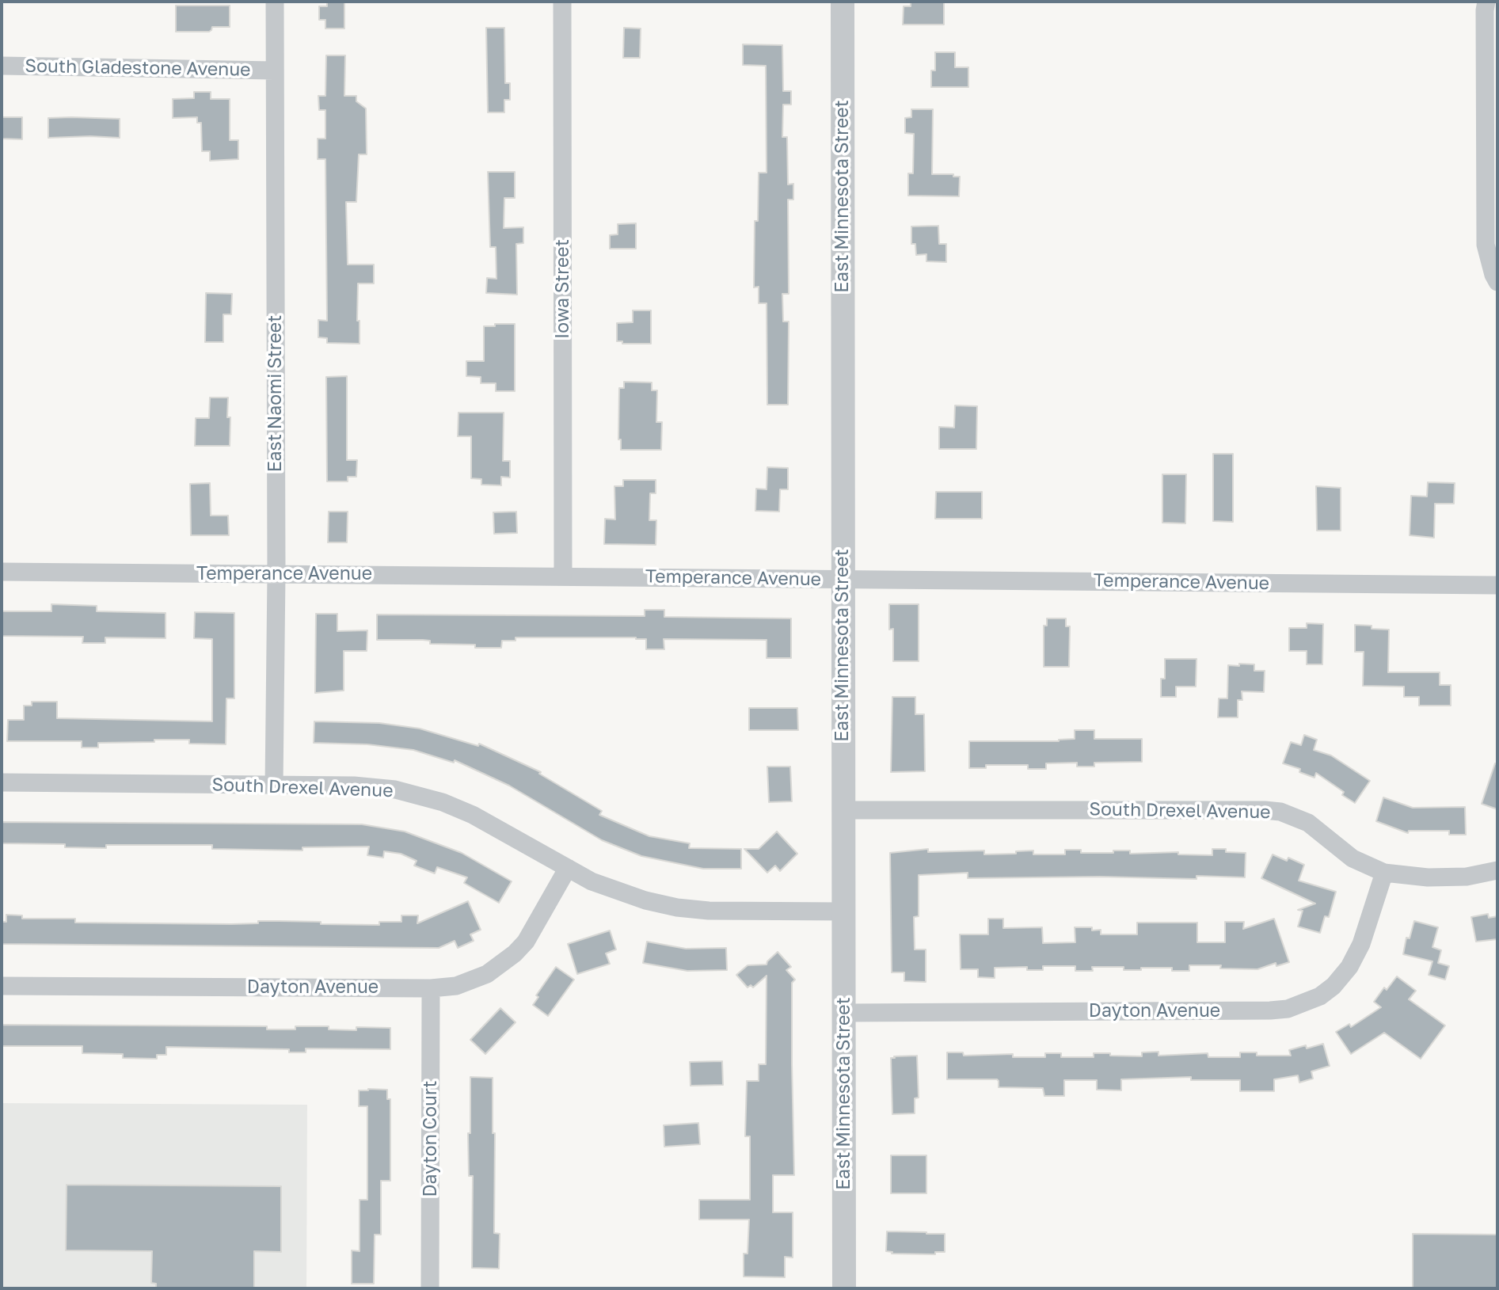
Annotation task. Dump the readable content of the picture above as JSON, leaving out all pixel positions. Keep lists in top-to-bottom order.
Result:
{
  "streets": {
    "street": [
      "South Gladestone Avenue",
      "East Minnesota Street",
      "Iowa Street",
      "East Naomi Street",
      "Temperance Avenue",
      "South Drexel Avenue",
      "Dayton Avenue",
      "Dayton Court"
    ]
  },
  "crossings": [
    ["South Gladestone Avenue", "East Naomi Street"],
    ["East Minnesota Street", "Temperance Avenue"],
    ["East Minnesota Street", "South Drexel Avenue"],
    ["East Minnesota Street", "Dayton Avenue"],
    ["Iowa Street", "Temperance Avenue"],
    ["East Naomi Street", "Temperance Avenue"],
    ["East Naomi Street", "South Drexel Avenue"],
    ["South Drexel Avenue", "Dayton Avenue"],
    ["Dayton Avenue", "Dayton Court"]
  ]
}
